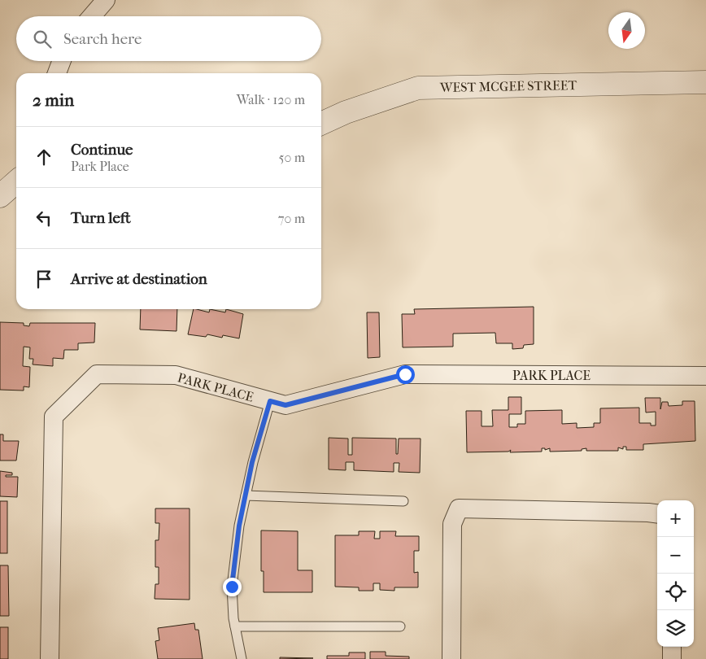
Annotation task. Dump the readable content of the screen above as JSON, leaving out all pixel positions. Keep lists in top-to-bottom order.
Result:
{
  "streets": {
    "street": ["WEST MCGEE STREET", "PARK PLACE"]
  },
  "north": "bottom",
  "page": {
    "search": "Search here",
    "heading": ["2 min", "Walk · 120 m"],
    "list": [
      ["Continue", "Park Place", "50 m"],
      ["Turn left", "70 m"],
      "Arrive at destination"
    ],
    "map_buttons": ["+", "−"]
  }
}
